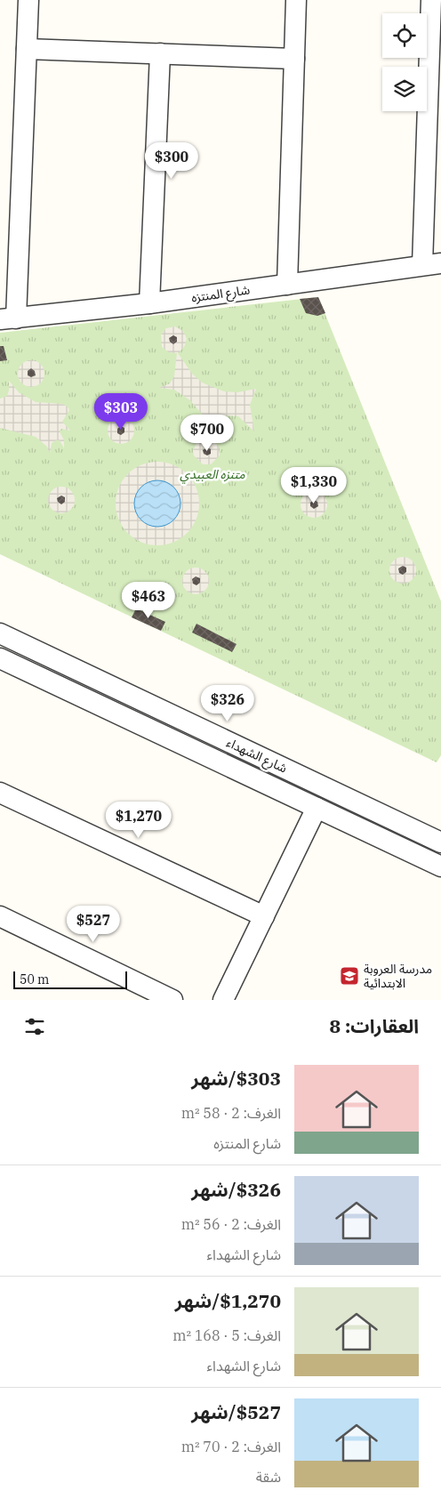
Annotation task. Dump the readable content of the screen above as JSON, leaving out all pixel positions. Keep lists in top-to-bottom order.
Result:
{
  "streets": {
    "street": ["شارع المنتزه", "شارع الشهداء"]
  },
  "parks": ["متنزه العبيدي"],
  "places": {
    "school or university": ["مدرسة العروبة الابتدائية"]
  },
  "scale_bar": "50 m",
  "page": {
    "price": [
      "$300",
      "$303",
      "$700",
      "$1,330",
      "$463",
      "$326",
      "$1,270",
      "$527"
    ],
    "scale": "50 m",
    "heading": "العقارات: 8",
    "list": [
      {
        "name": "$303/شهر",
        "note": "الغرف: 2 · 58 m² · شارع المنتزه"
      },
      {
        "name": "$326/شهر",
        "note": "الغرف: 2 · 56 m² · شارع الشهداء"
      },
      {
        "name": "$1,270/شهر",
        "note": "الغرف: 5 · 168 m² · شارع الشهداء"
      },
      {
        "name": "$527/شهر",
        "note": "الغرف: 2 · 70 m² · شقة"
      }
    ]
  }
}
